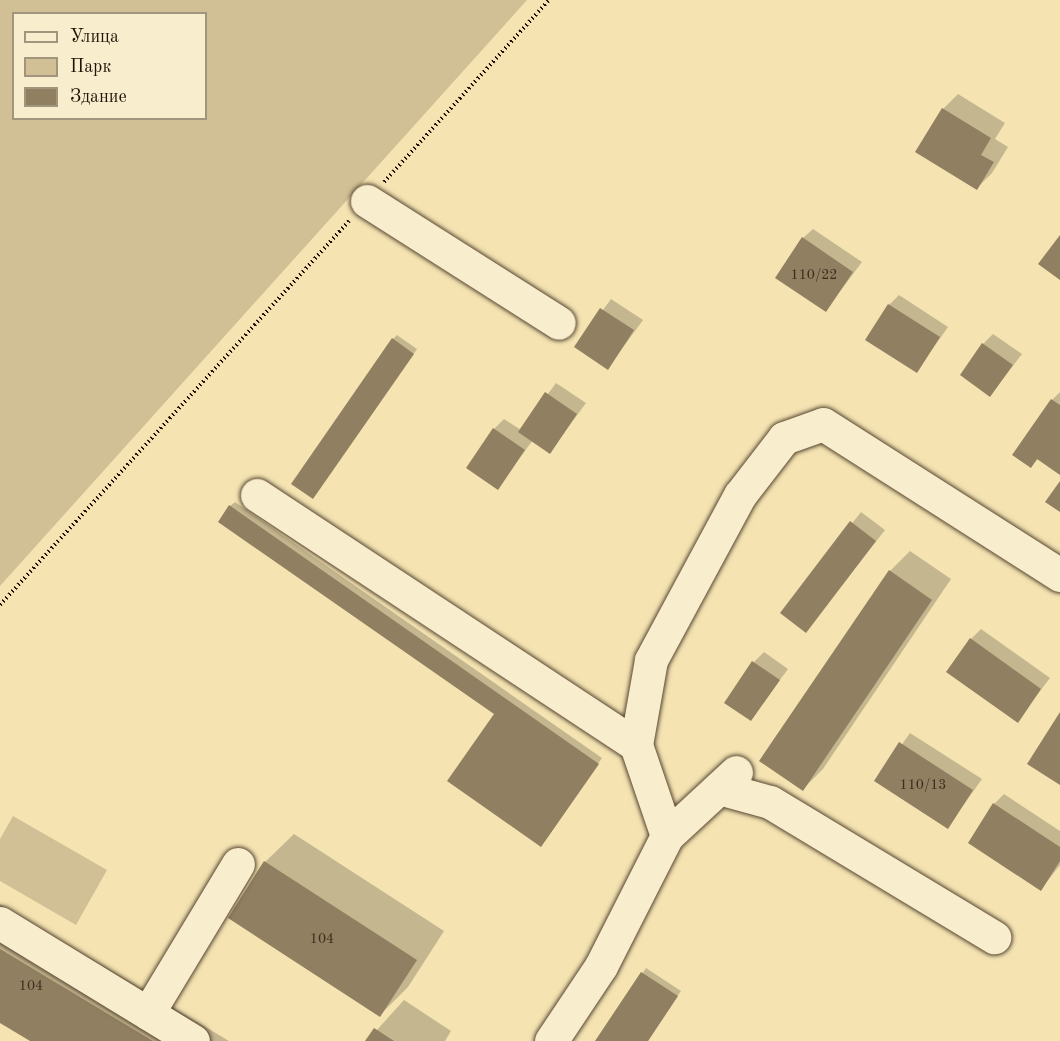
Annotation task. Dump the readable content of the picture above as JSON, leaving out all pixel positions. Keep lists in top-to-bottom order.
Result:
{
  "house_numbers": [
    "110/22",
    "110/13",
    "104",
    "104"
  ],
  "legend": ["Улица", "Парк", "Здание"]
}
